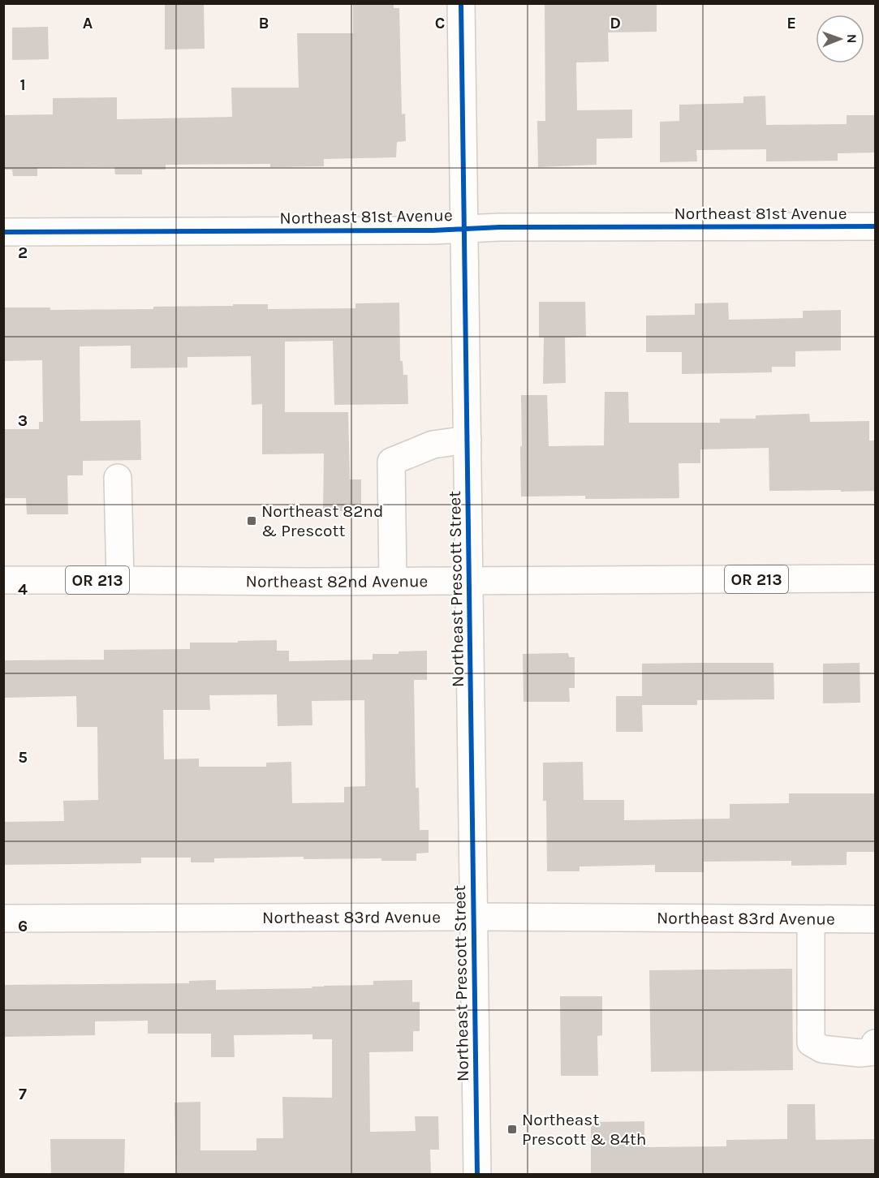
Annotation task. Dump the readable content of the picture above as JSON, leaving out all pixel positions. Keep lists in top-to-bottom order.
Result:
{
  "streets": {
    "street": [
      "Northeast 81st Avenue",
      "OR 213",
      "Northeast 82nd Avenue",
      "Northeast Prescott Street",
      "Northeast 83rd Avenue"
    ]
  },
  "crossings": [
    ["Northeast 81st Avenue", "Northeast Prescott Street"],
    ["Northeast 82nd Avenue", "Northeast Prescott Street"],
    ["Northeast Prescott Street", "Northeast 83rd Avenue"]
  ],
  "places": {
    "transit": ["Northeast 82nd & Prescott", "Northeast Prescott & 84th"]
  },
  "north": "right",
  "grid": {
    "columns": [
      "A",
      "B",
      "C",
      "D",
      "E"
    ],
    "rows": [
      "1",
      "2",
      "3",
      "4",
      "5",
      "6",
      "7"
    ]
  }
}
